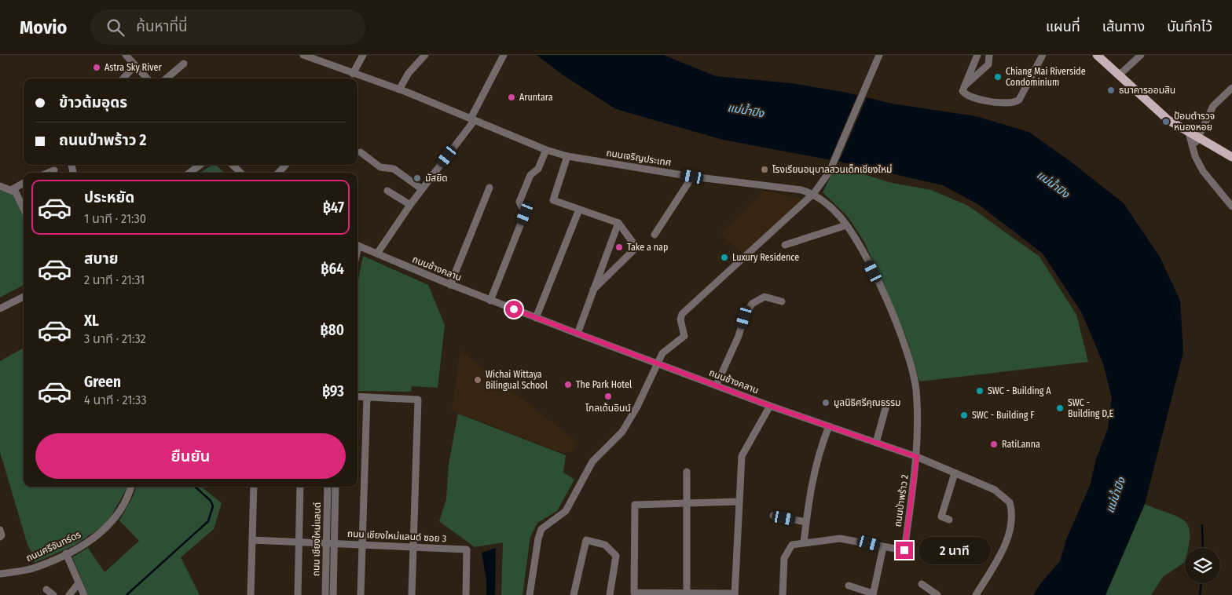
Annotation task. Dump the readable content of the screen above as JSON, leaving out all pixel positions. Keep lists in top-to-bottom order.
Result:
{
  "streets": {
    "street": [
      "ถนนเจริญประเทศ",
      "ถนนช้างคลาน",
      "ถนนป่าพร้าว 2",
      "ถนน เชียงใหม่แลนด์ ซอย 3",
      "ถนน เชียงใหม่แลนด์",
      "ถนนศรีจันทร์ดร"
    ]
  },
  "crossings": [
    ["ถนนเจริญประเทศ", "ถนนช้างคลาน"],
    ["ถนนเจริญประเทศ", "ถนนป่าพร้าว 2"],
    ["ถนนช้างคลาน", "ถนนป่าพร้าว 2"],
    ["ถนน เชียงใหม่แลนด์ ซอย 3", "ถนน เชียงใหม่แลนด์"]
  ],
  "water": ["แม่น้ำปิง"],
  "places": [
    "Astra Sky River",
    "Chiang Mai Riverside Condominium",
    "ธนาคารออมสิน",
    "Aruntara",
    "ป้อมตำรวจ หนองหอย",
    "โรงเรียนอนุบาลสวนเด็กเชียงใหม่",
    "มัสยิด",
    "Take a nap",
    "Luxury Residence",
    "Wichai Wittaya Bilingual School",
    "The Park Hotel",
    "SWC - Building A",
    "โกลเด้นอินน์",
    "มูลนิธิศรีคุณธรรม",
    "SWC - Building D,E",
    "SWC - Building F",
    "RatiLanna"
  ],
  "page": {
    "header": "Movio",
    "search": "ค้นหาที่นี่",
    "nav": ["แผนที่", "เส้นทาง", "บันทึกไว้"],
    "banner": ["ข้าวต้มอุดร", "ถนนป่าพร้าว 2"],
    "list": [
      {
        "name": "ประหยัด",
        "note": "1 นาที · 21:30",
        "value": "฿47"
      },
      {
        "name": "สบาย",
        "note": "2 นาที · 21:31",
        "value": "฿64"
      },
      {
        "name": "XL",
        "note": "3 นาที · 21:32",
        "value": "฿80"
      },
      {
        "name": "Green",
        "note": "4 นาที · 21:33",
        "value": "฿93"
      }
    ],
    "buttons": "ยืนยัน",
    "bubble": "2 นาที"
  }
}
